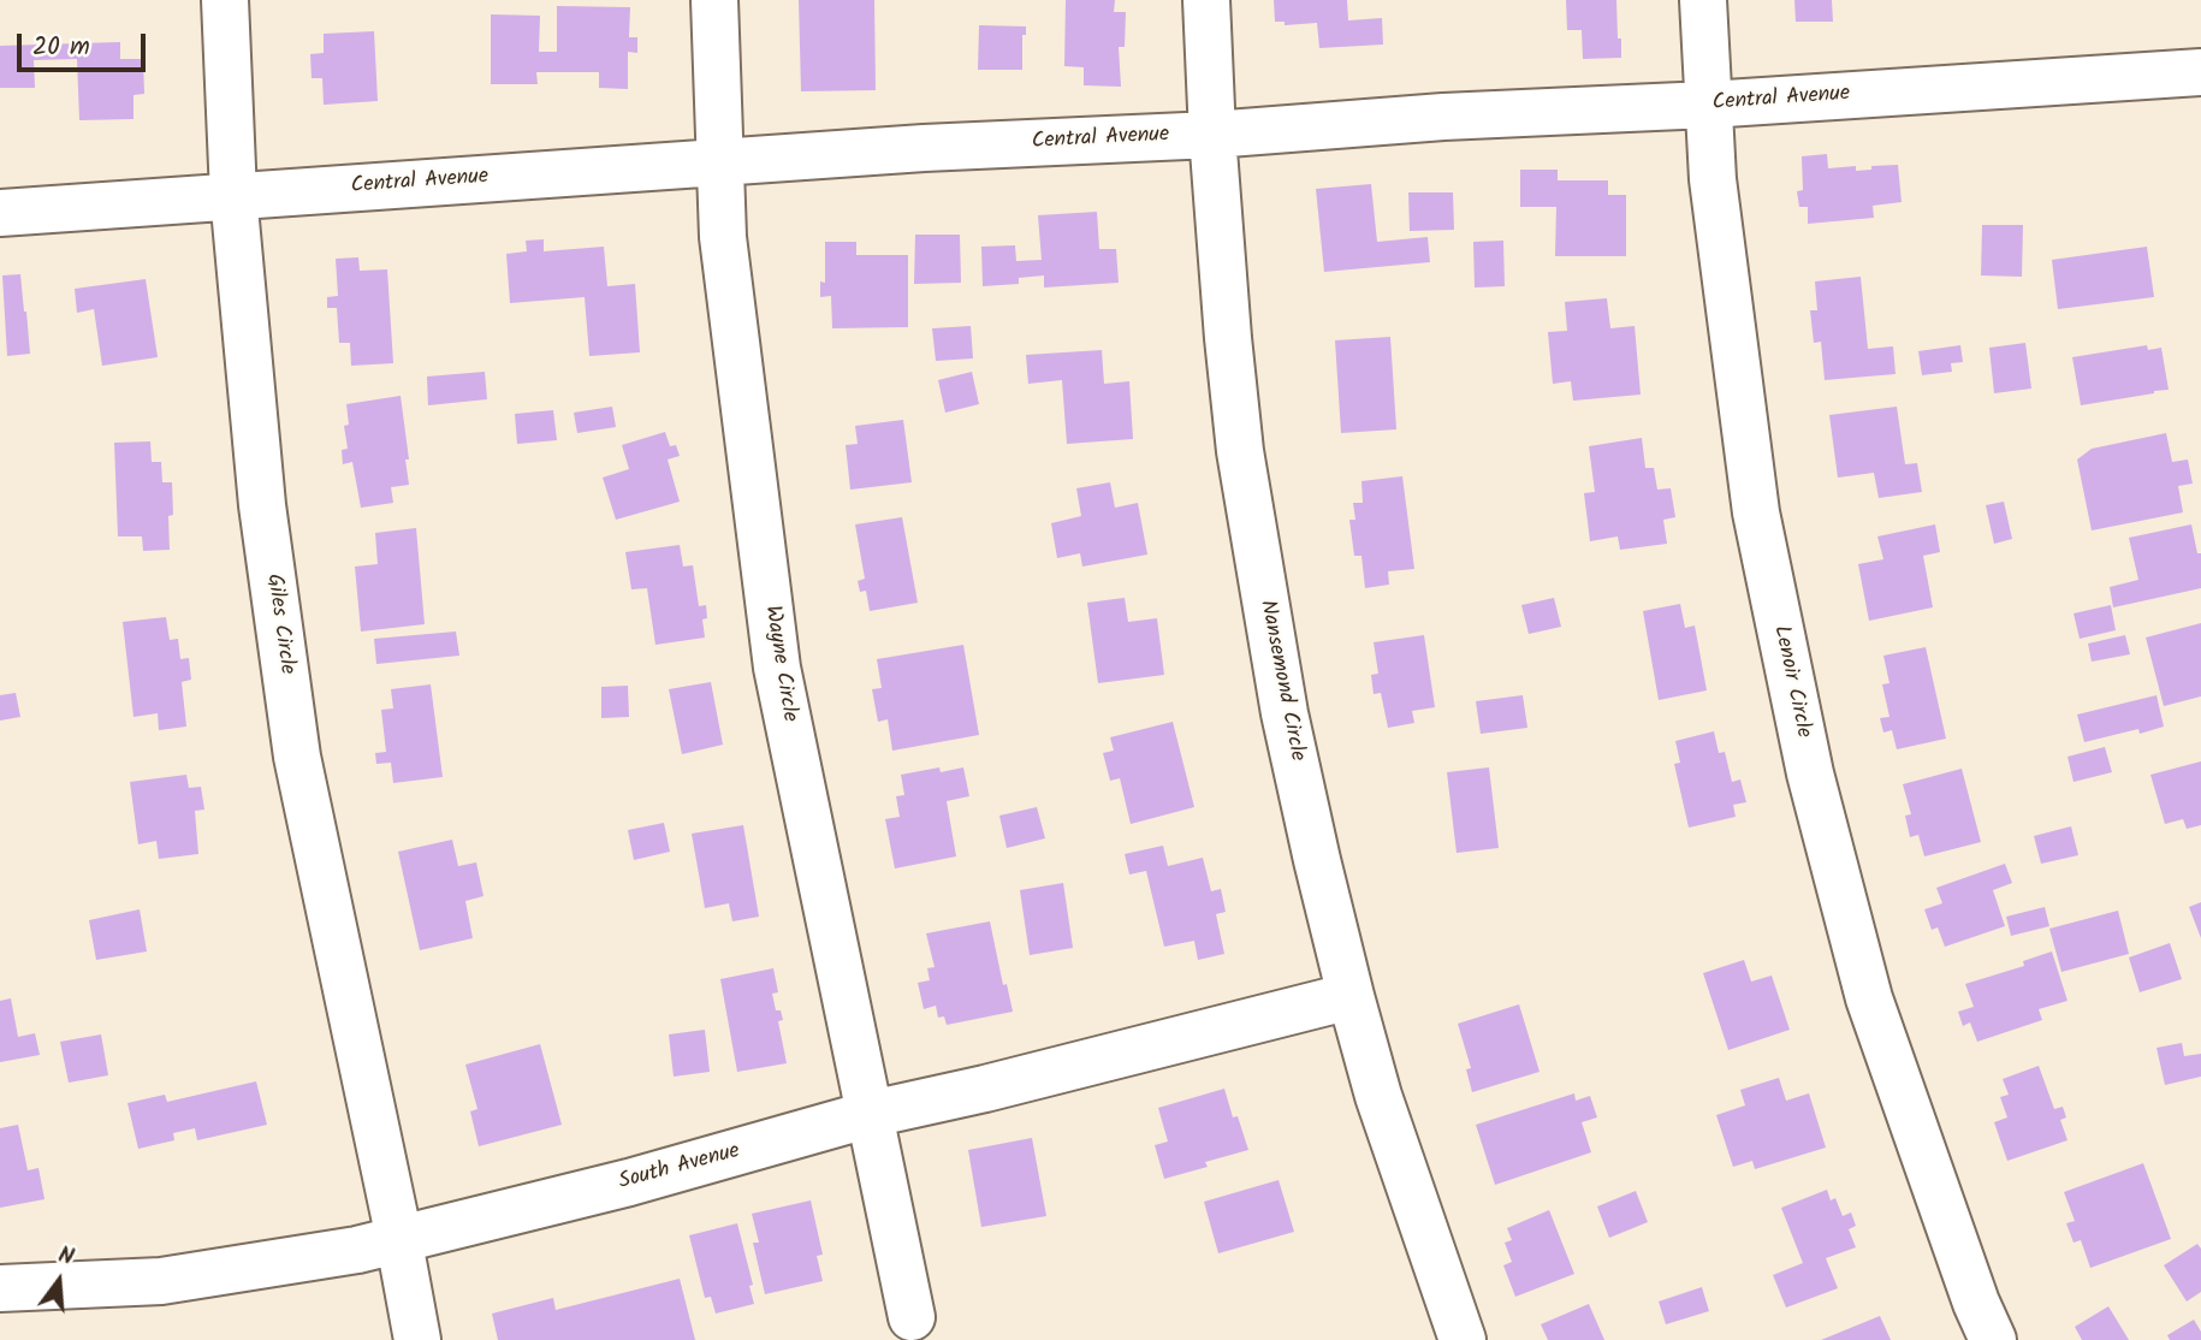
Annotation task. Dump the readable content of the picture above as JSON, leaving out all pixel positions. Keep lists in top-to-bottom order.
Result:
{
  "streets": {
    "street": [
      "Central Avenue",
      "Giles Circle",
      "Wayne Circle",
      "Nansemond Circle",
      "Lenoir Circle",
      "South Avenue"
    ]
  },
  "crossings": [
    ["Central Avenue", "Giles Circle"],
    ["Central Avenue", "Wayne Circle"],
    ["Central Avenue", "Nansemond Circle"],
    ["Central Avenue", "Lenoir Circle"],
    ["Giles Circle", "South Avenue"],
    ["Wayne Circle", "South Avenue"],
    ["Nansemond Circle", "South Avenue"]
  ],
  "scale_bar": "20 m",
  "north": "top"
}
